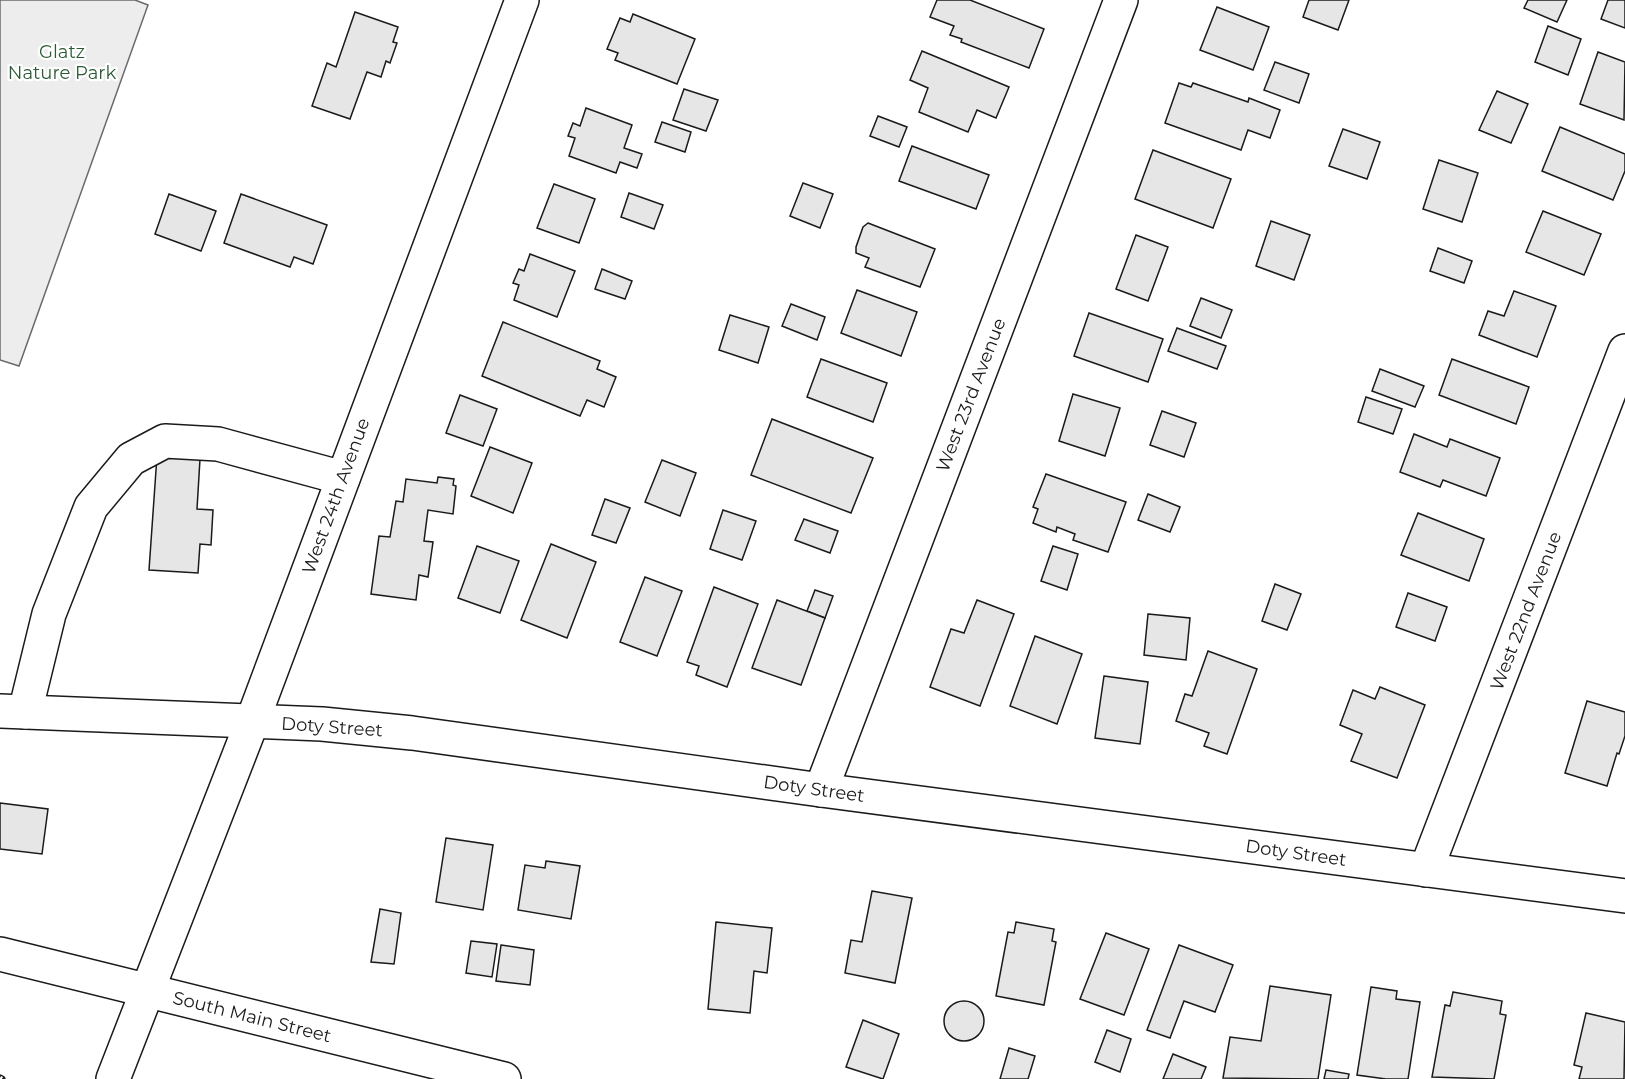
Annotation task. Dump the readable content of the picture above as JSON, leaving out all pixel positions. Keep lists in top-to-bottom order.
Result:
{
  "streets": {
    "street": [
      "West 23rd Avenue",
      "West 24th Avenue",
      "West 22nd Avenue",
      "Doty Street",
      "South Main Street"
    ]
  },
  "crossings": [
    ["West 23rd Avenue", "Doty Street"],
    ["West 24th Avenue", "Doty Street"],
    ["West 24th Avenue", "South Main Street"],
    ["West 22nd Avenue", "Doty Street"]
  ],
  "parks": ["Glatz Nature Park"]
}
